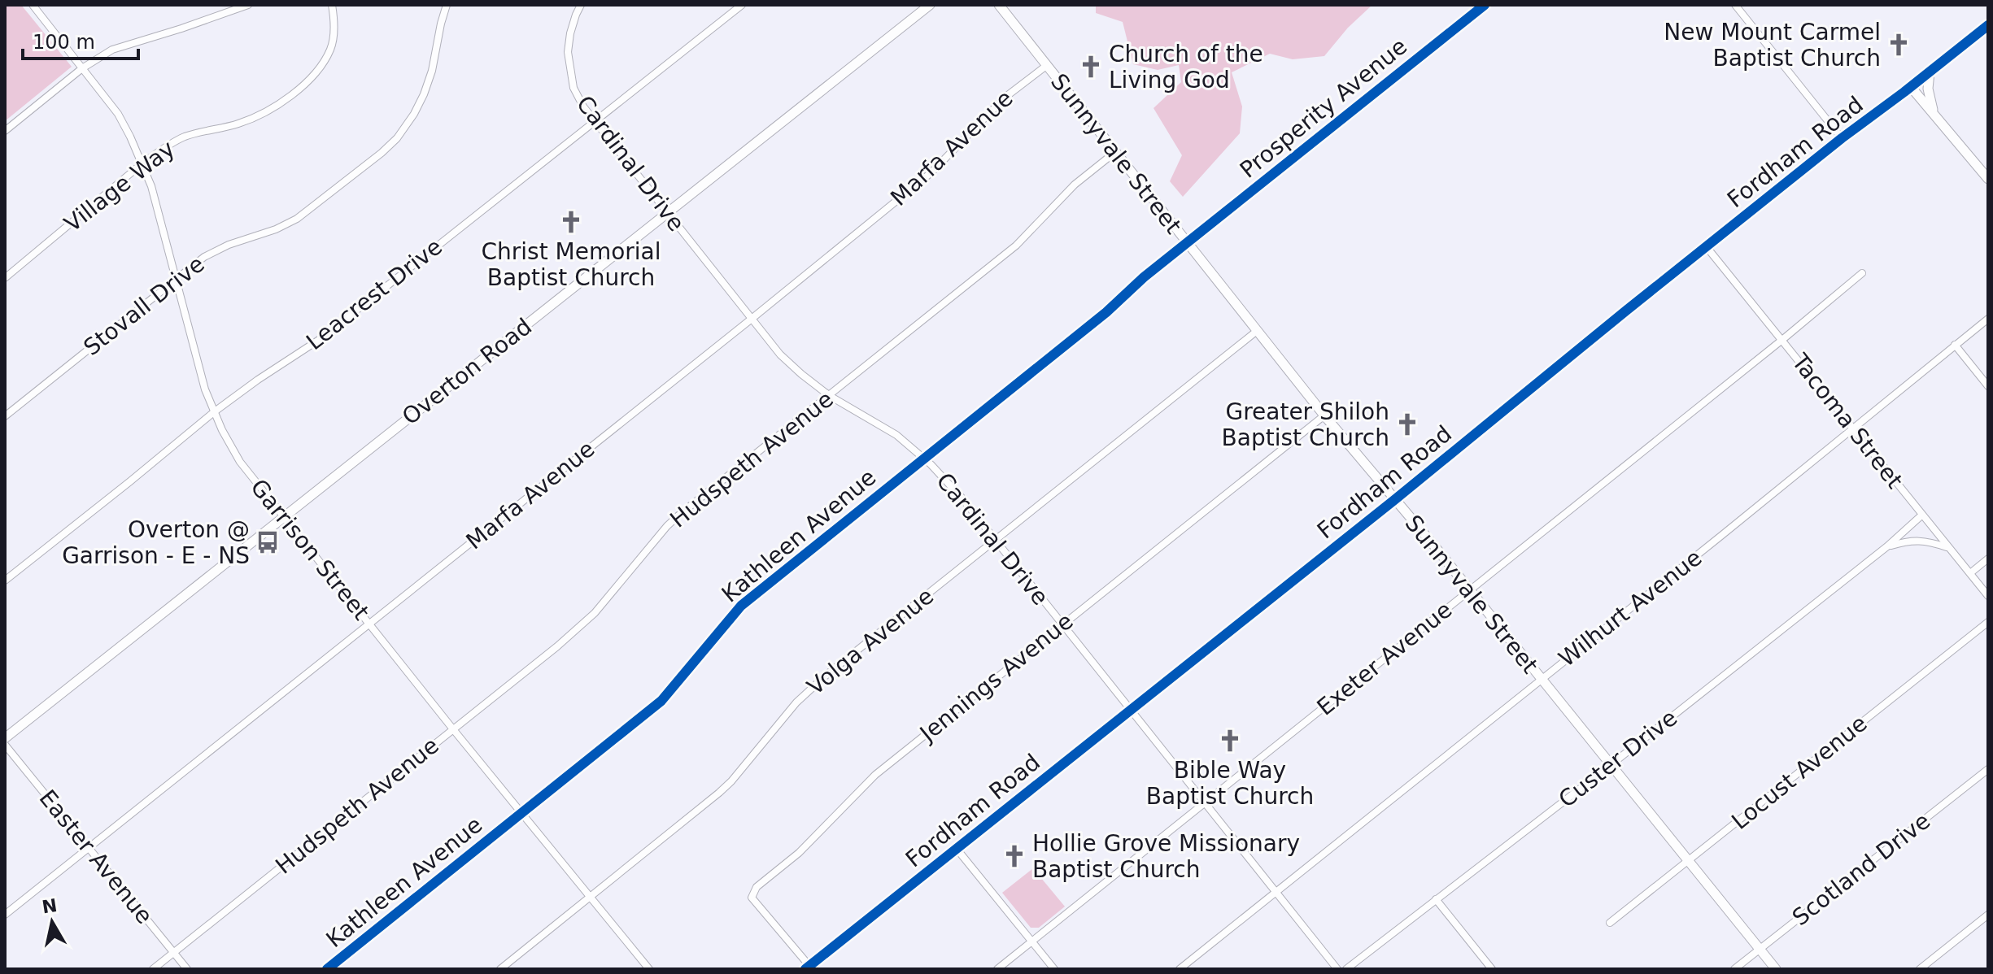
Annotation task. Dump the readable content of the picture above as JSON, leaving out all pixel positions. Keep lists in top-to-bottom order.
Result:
{
  "streets": {
    "street": [
      "Prosperity Avenue",
      "Marfa Avenue",
      "Fordham Road",
      "Sunnyvale Street",
      "Cardinal Drive",
      "Village Way",
      "Leacrest Drive",
      "Stovall Drive",
      "Overton Road",
      "Tacoma Street",
      "Hudspeth Avenue",
      "Kathleen Avenue",
      "Garrison Street",
      "Wilhurt Avenue",
      "Volga Avenue",
      "Exeter Avenue",
      "Jennings Avenue",
      "Custer Drive",
      "Locust Avenue",
      "Easter Avenue",
      "Scotland Drive"
    ]
  },
  "crossings": [
    ["Prosperity Avenue", "Sunnyvale Street"],
    ["Prosperity Avenue", "Kathleen Avenue"],
    ["Marfa Avenue", "Sunnyvale Street"],
    ["Marfa Avenue", "Cardinal Drive"],
    ["Marfa Avenue", "Garrison Street"],
    ["Marfa Avenue", "Easter Avenue"],
    ["Fordham Road", "Sunnyvale Street"],
    ["Fordham Road", "Cardinal Drive"],
    ["Fordham Road", "Tacoma Street"],
    ["Fordham Road", "Jennings Avenue"],
    ["Sunnyvale Street", "Hudspeth Avenue"],
    ["Sunnyvale Street", "Kathleen Avenue"],
    ["Sunnyvale Street", "Wilhurt Avenue"],
    ["Sunnyvale Street", "Volga Avenue"],
    ["Sunnyvale Street", "Exeter Avenue"],
    ["Sunnyvale Street", "Jennings Avenue"],
    ["Sunnyvale Street", "Custer Drive"],
    ["Sunnyvale Street", "Locust Avenue"],
    ["Sunnyvale Street", "Scotland Drive"],
    ["Cardinal Drive", "Leacrest Drive"],
    ["Cardinal Drive", "Overton Road"],
    ["Cardinal Drive", "Hudspeth Avenue"],
    ["Cardinal Drive", "Kathleen Avenue"],
    ["Cardinal Drive", "Wilhurt Avenue"],
    ["Cardinal Drive", "Volga Avenue"],
    ["Cardinal Drive", "Exeter Avenue"],
    ["Cardinal Drive", "Jennings Avenue"],
    ["Village Way", "Garrison Street"],
    ["Leacrest Drive", "Garrison Street"],
    ["Stovall Drive", "Garrison Street"],
    ["Overton Road", "Garrison Street"],
    ["Tacoma Street", "Wilhurt Avenue"],
    ["Tacoma Street", "Exeter Avenue"],
    ["Tacoma Street", "Custer Drive"],
    ["Hudspeth Avenue", "Garrison Street"],
    ["Hudspeth Avenue", "Easter Avenue"],
    ["Kathleen Avenue", "Garrison Street"],
    ["Garrison Street", "Volga Avenue"]
  ],
  "places": {
    "church": [
      "New Mount Carmel Baptist Church",
      "Church of the Living God",
      "Christ Memorial Baptist Church",
      "Greater Shiloh Baptist Church",
      "Bible Way Baptist Church",
      "Hollie Grove Missionary Baptist Church"
    ],
    "bus stop": ["Overton @ Garrison - E - NS"]
  },
  "scale_bar": "100 m",
  "north": "top"
}
